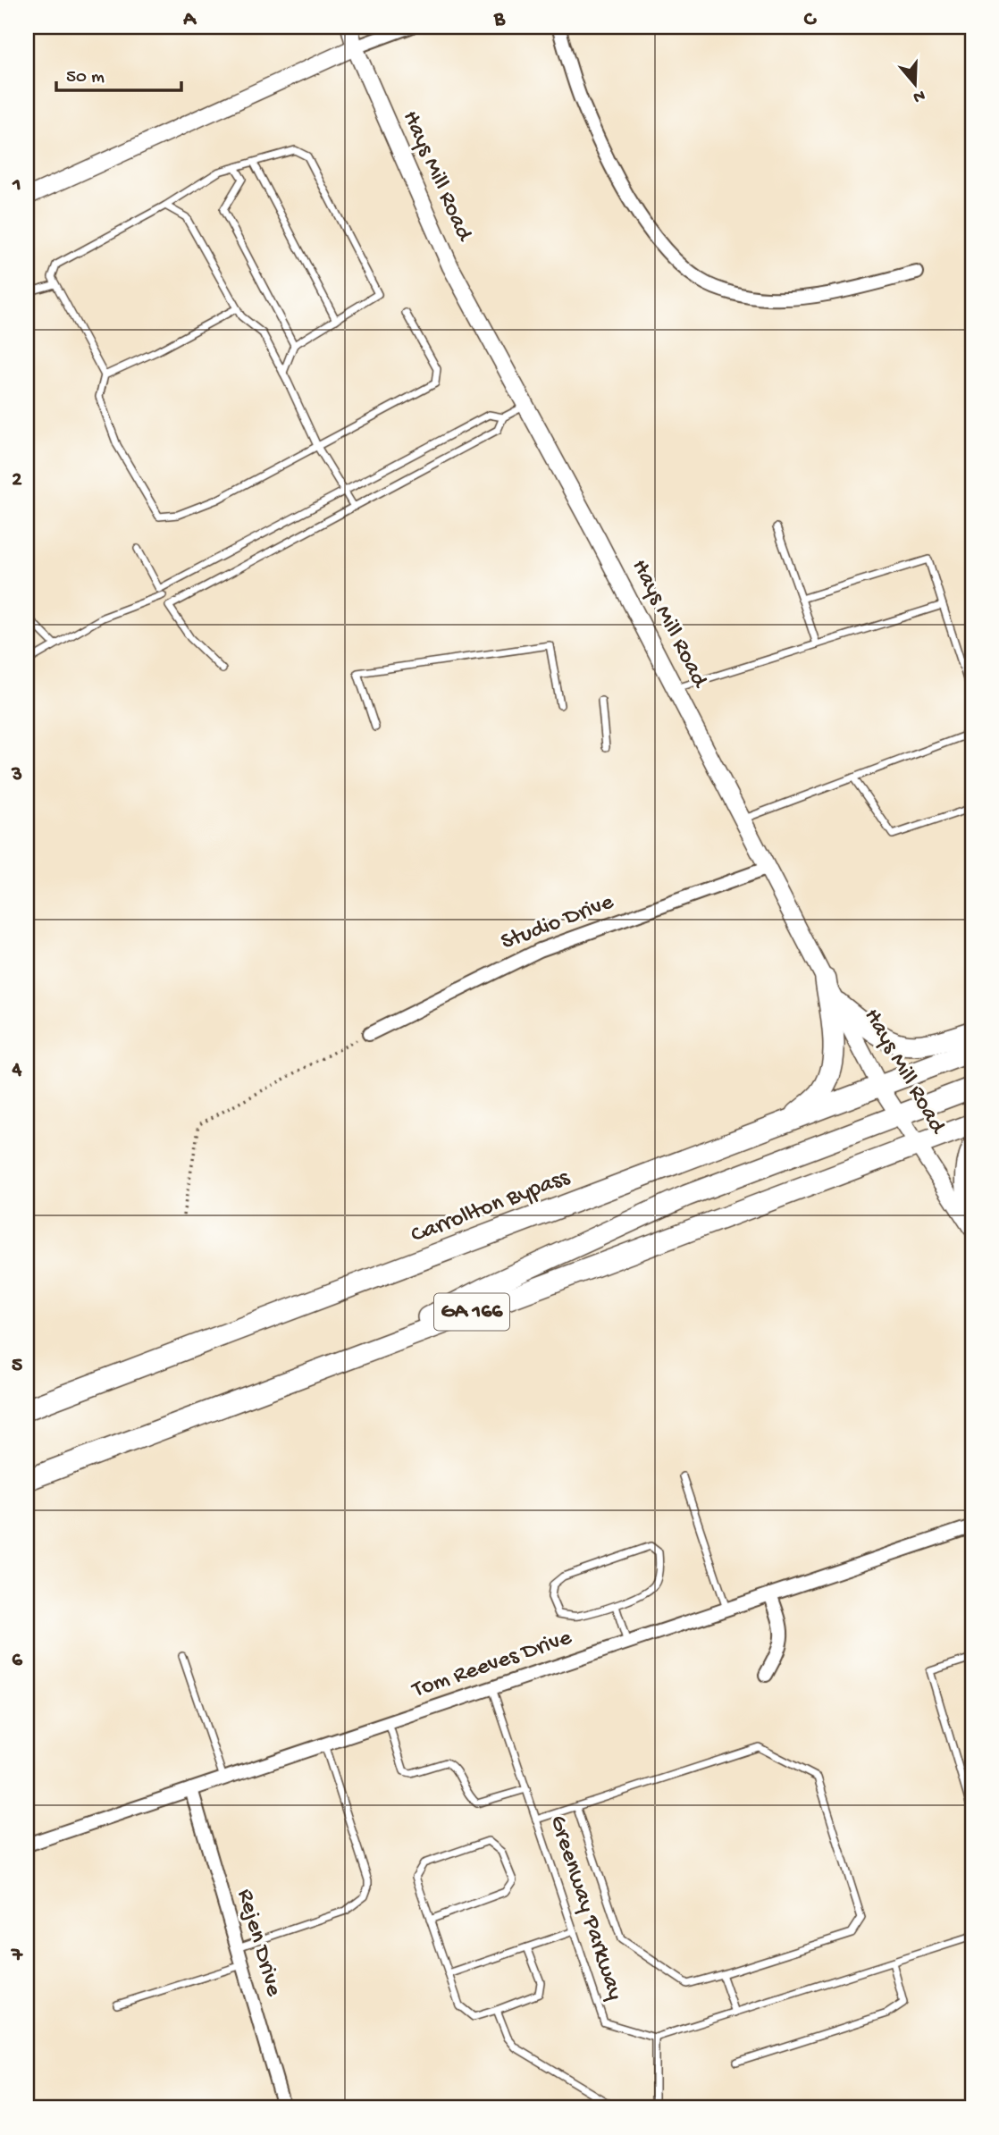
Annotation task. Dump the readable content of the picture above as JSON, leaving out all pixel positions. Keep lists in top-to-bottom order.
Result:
{
  "streets": {
    "main road": ["Carrollton Bypass", "GA 166"],
    "street": [
      "Hays Mill Road",
      "Studio Drive",
      "Tom Reeves Drive",
      "Rejen Drive"
    ],
    "lane": ["Greenway Parkway"]
  },
  "crossings": [
    ["Hays Mill Road", "Studio Drive"],
    ["Hays Mill Road", "Carrollton Bypass"],
    ["Hays Mill Road", "GA 166"],
    ["Tom Reeves Drive", "Greenway Parkway"],
    ["Tom Reeves Drive", "Rejen Drive"]
  ],
  "scale_bar": "50 m",
  "north": "bottom",
  "grid": {
    "columns": ["A", "B", "C"],
    "rows": [
      "1",
      "2",
      "3",
      "4",
      "5",
      "6",
      "7"
    ]
  }
}
